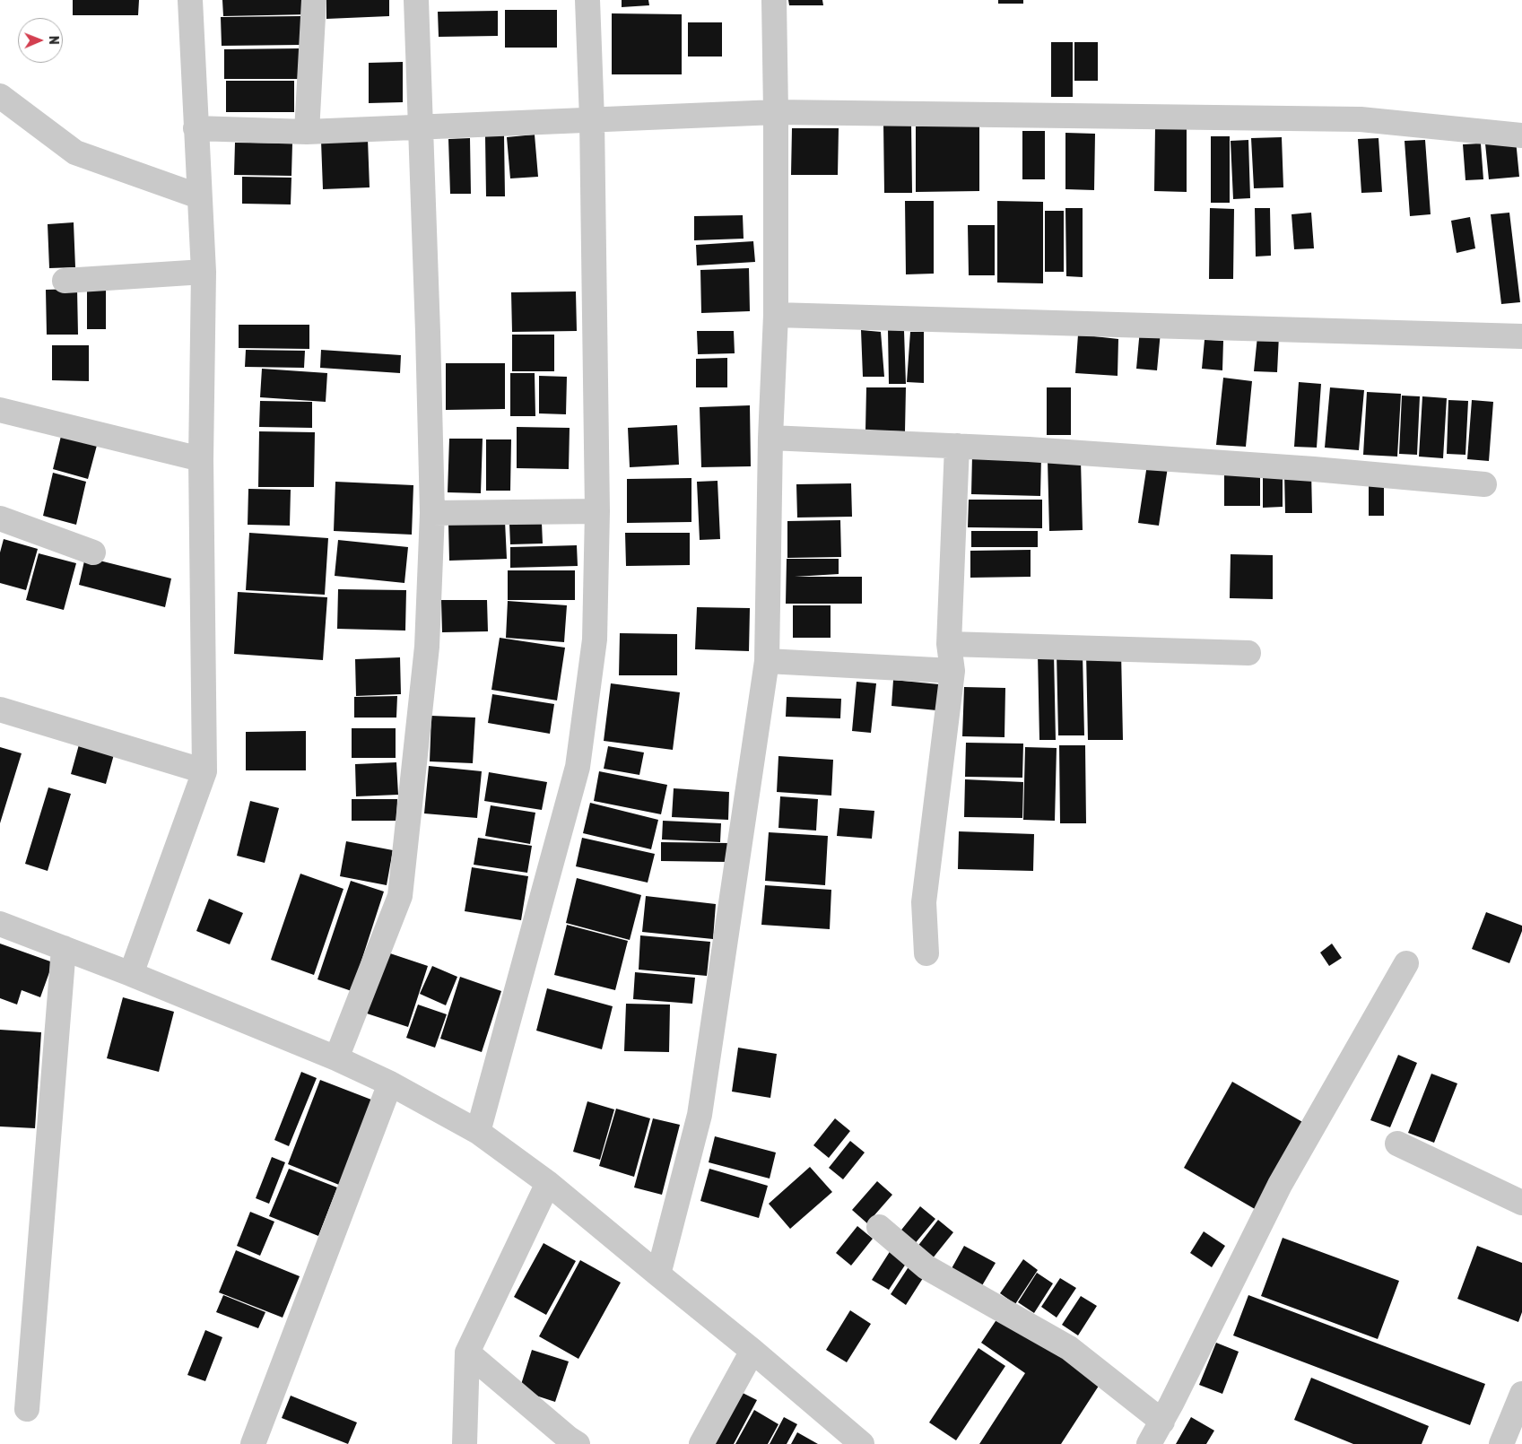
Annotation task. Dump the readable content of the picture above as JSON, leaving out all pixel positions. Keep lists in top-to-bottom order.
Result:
{
  "north": "right"
}
